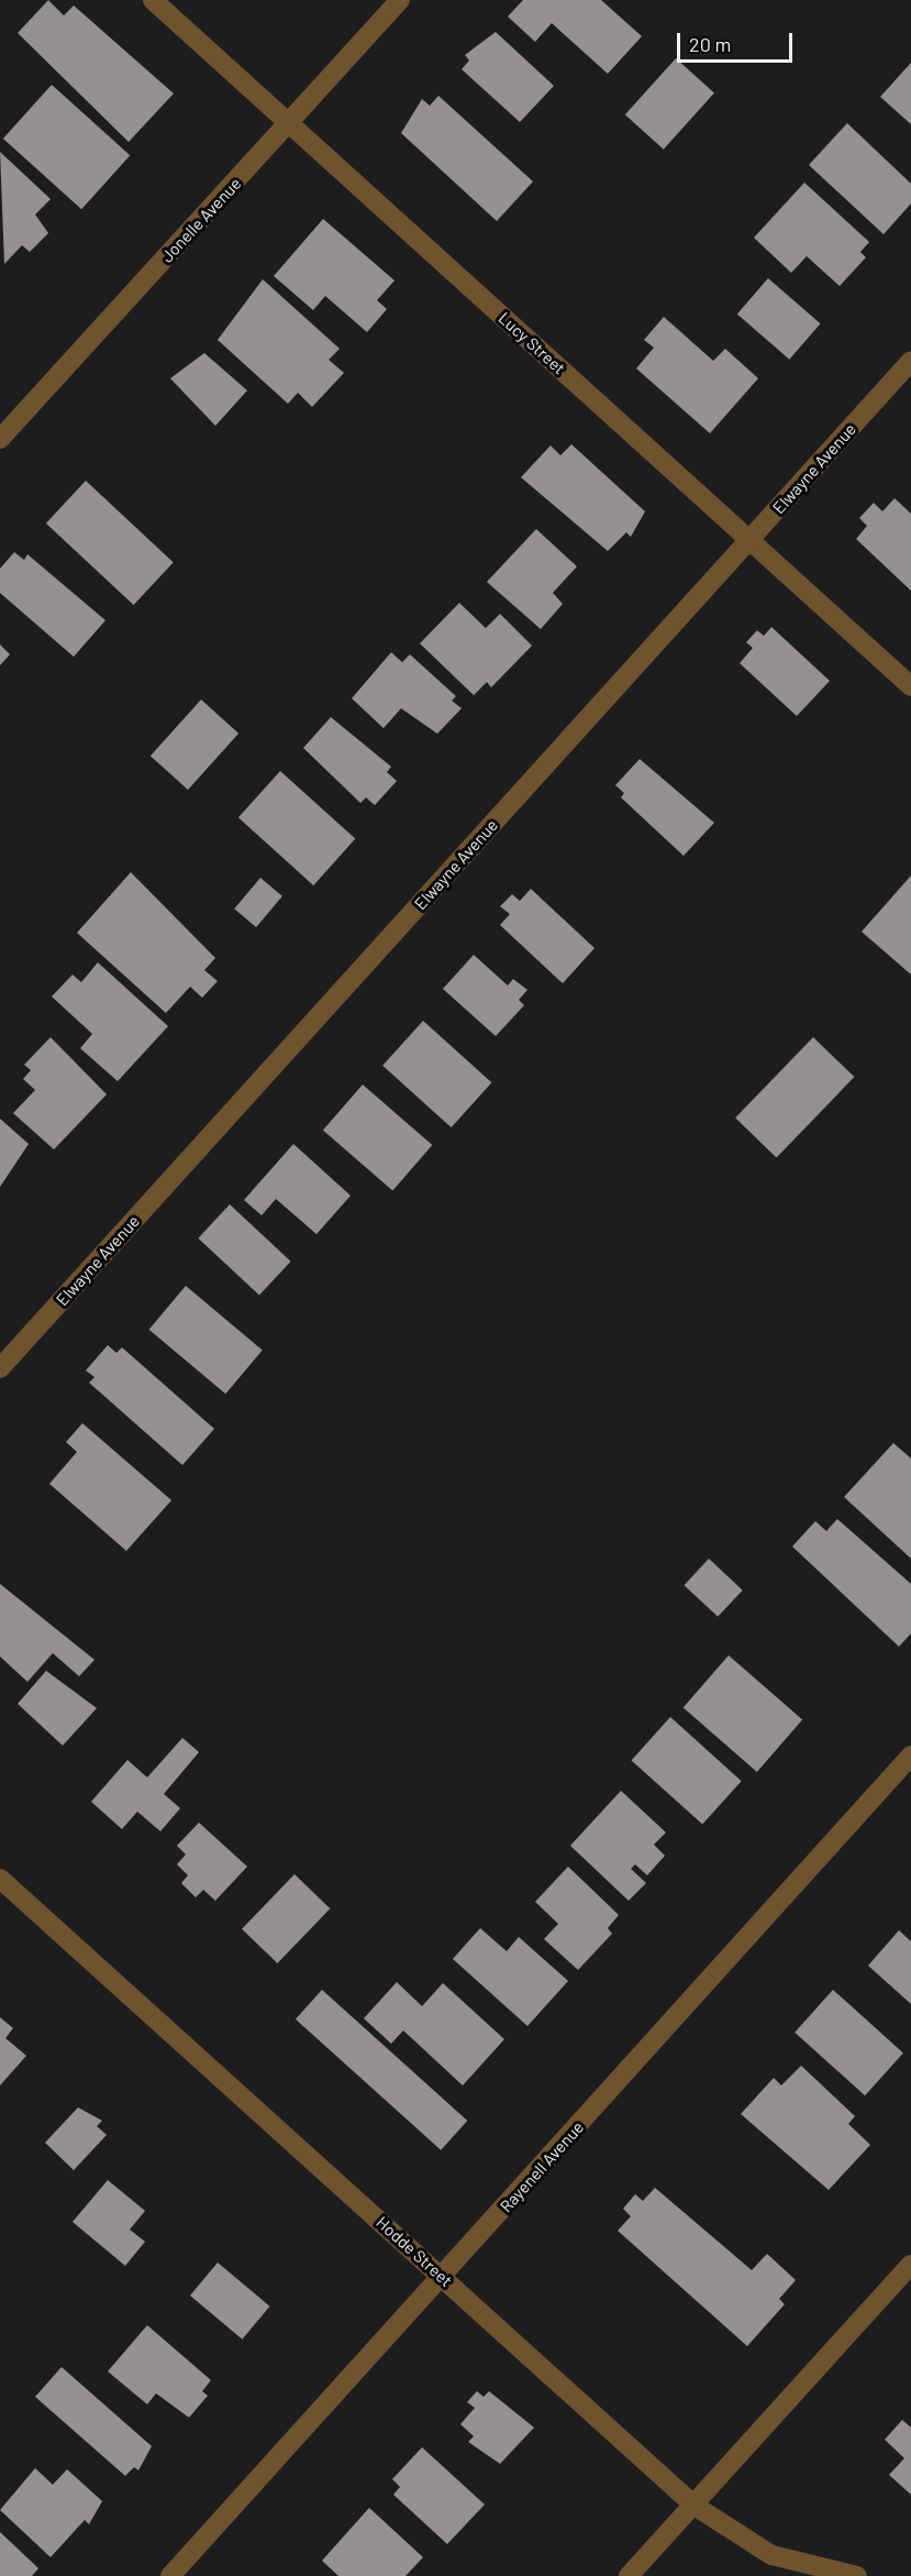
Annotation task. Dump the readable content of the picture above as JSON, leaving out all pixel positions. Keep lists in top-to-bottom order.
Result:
{
  "streets": {
    "street": [
      "Jonelle Avenue",
      "Lucy Street",
      "Elwayne Avenue",
      "Rayenell Avenue",
      "Hodde Street"
    ]
  },
  "crossings": [
    ["Jonelle Avenue", "Lucy Street"],
    ["Lucy Street", "Elwayne Avenue"],
    ["Rayenell Avenue", "Hodde Street"]
  ],
  "scale_bar": "20 m"
}
